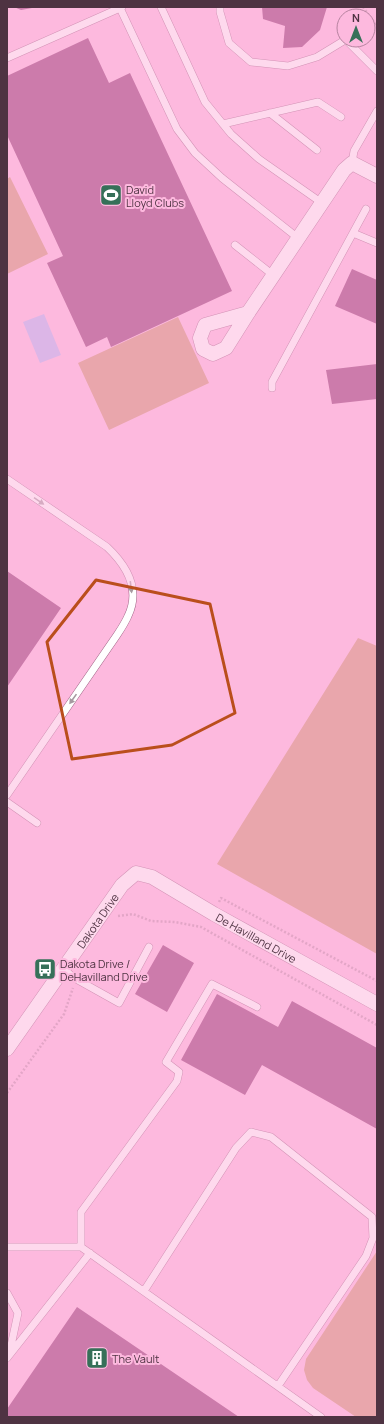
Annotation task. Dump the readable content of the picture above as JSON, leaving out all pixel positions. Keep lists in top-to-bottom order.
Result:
{
  "streets": {
    "street": ["Dakota Drive", "De Havilland Drive"]
  },
  "crossings": [
    ["Dakota Drive", "De Havilland Drive"]
  ],
  "places": {
    "sports": ["David Lloyd Clubs"],
    "bus stop": ["Dakota Drive / DeHavilland Drive"],
    "building": ["The Vault"]
  },
  "north": "top"
}
